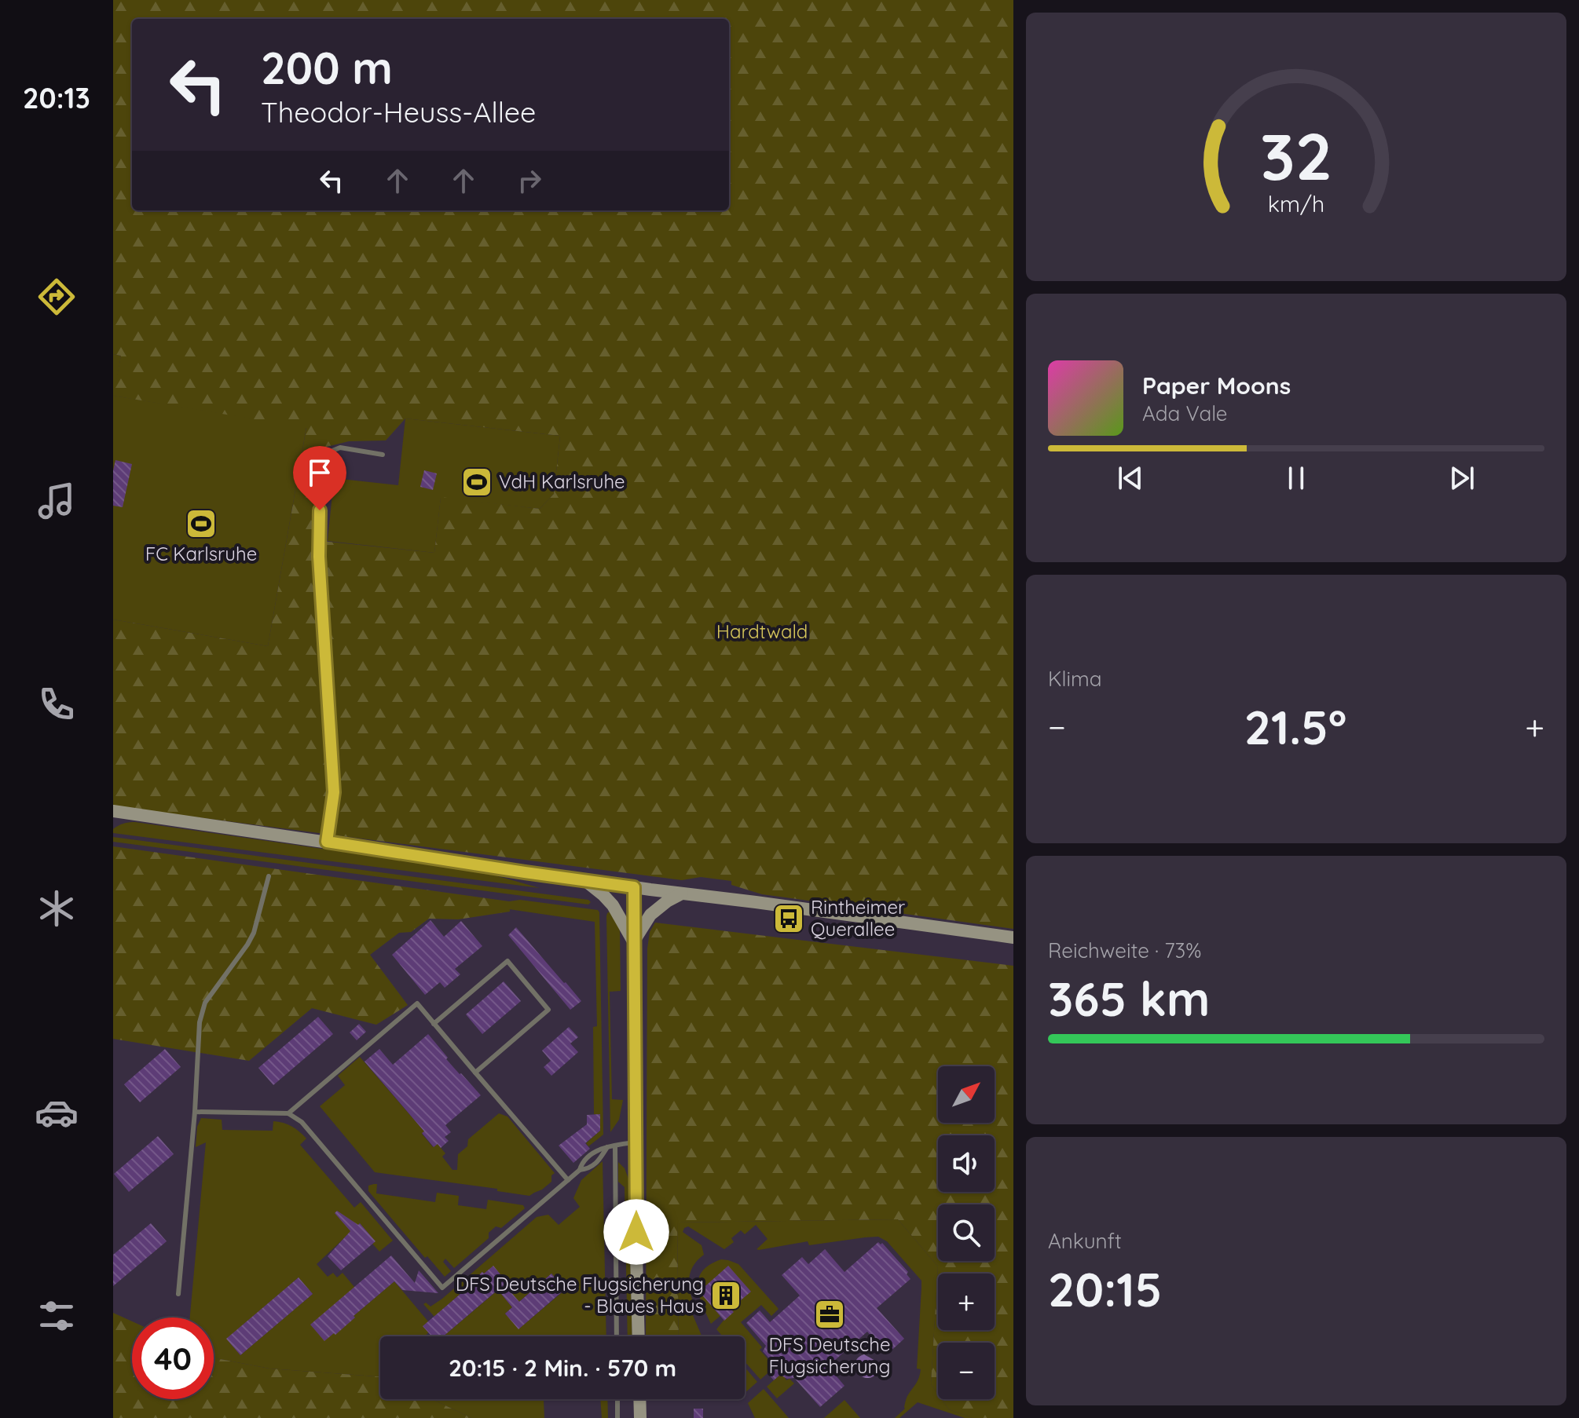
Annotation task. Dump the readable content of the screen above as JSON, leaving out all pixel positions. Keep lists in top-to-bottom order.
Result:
{
  "parks": ["Hardtwald"],
  "places": {
    "sports": ["VdH Karlsruhe", "FC Karlsruhe"],
    "bus stop": ["Rintheimer Querallee"],
    "building": ["DFS Deutsche Flugsicherung - Blaues Haus"],
    "office": ["DFS Deutsche Flugsicherung"]
  },
  "north": "top right",
  "page": {
    "tabs": "20:13",
    "turn": ["200 m", "Theodor-Heuss-Allee"],
    "song": ["Paper Moons", "Ada Vale"],
    "tile": [
      "Klima",
      ["Reichweite · 73%", "365 km"],
      ["Ankunft", "20:15"]
    ],
    "heat": ["−", "21.5°", "+"],
    "map_buttons": ["+", "−"],
    "limit": "40",
    "trip": "20:15 · 2 Min. · 570 m",
    "gauge": ["32", "km/h"]
  }
}
